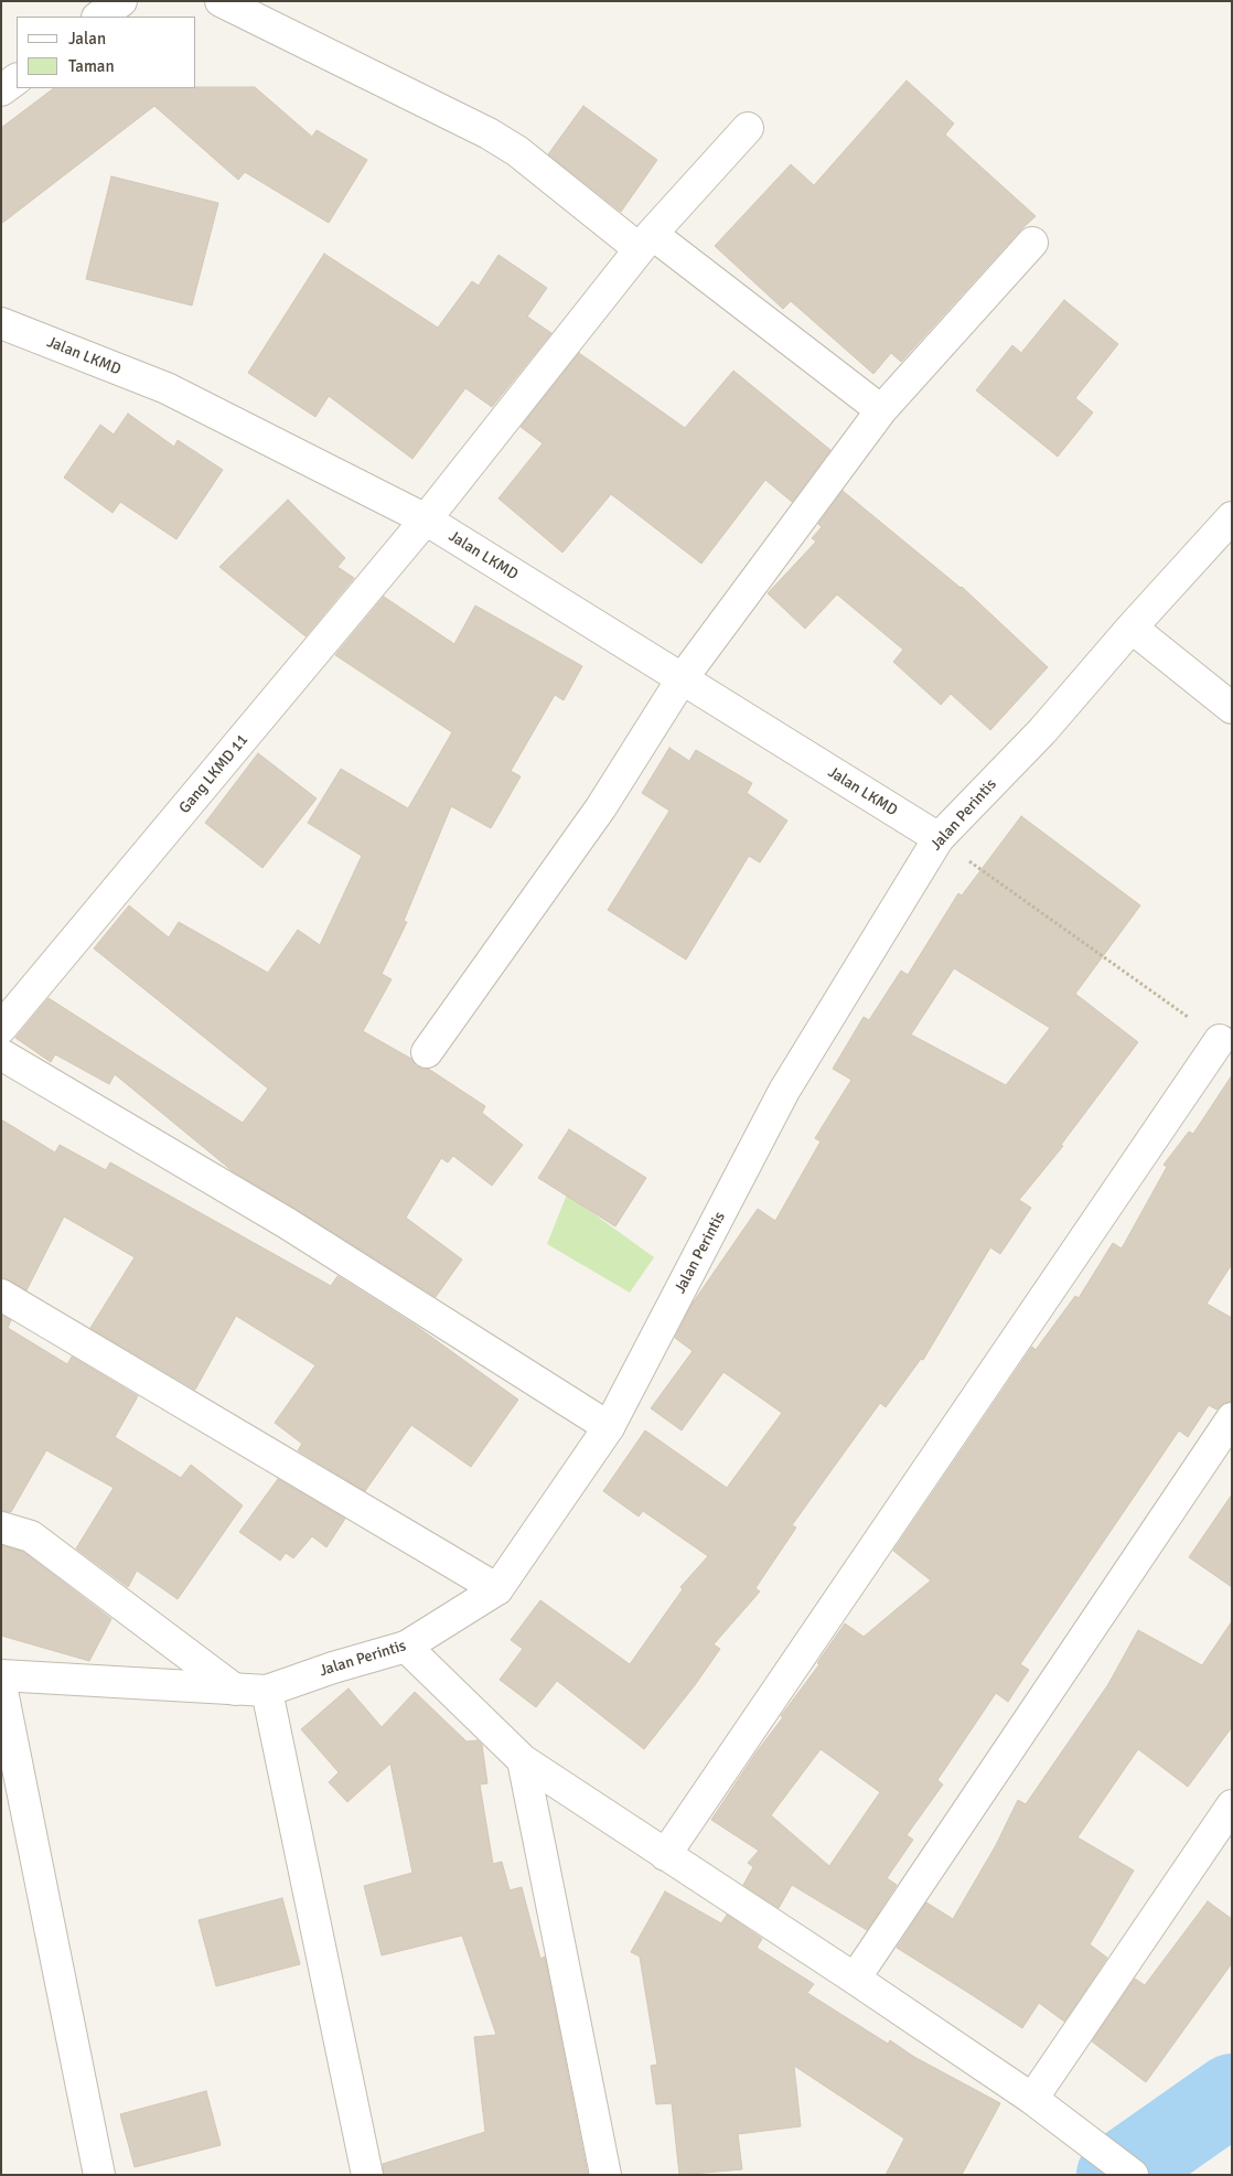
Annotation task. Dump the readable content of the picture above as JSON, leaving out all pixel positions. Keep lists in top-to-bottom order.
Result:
{
  "streets": {
    "street": ["Jalan LKMD", "Gang LKMD 11", "Jalan Perintis"]
  },
  "crossings": [
    ["Jalan LKMD", "Gang LKMD 11"],
    ["Jalan LKMD", "Jalan Perintis"]
  ],
  "legend": ["Jalan", "Taman"]
}
